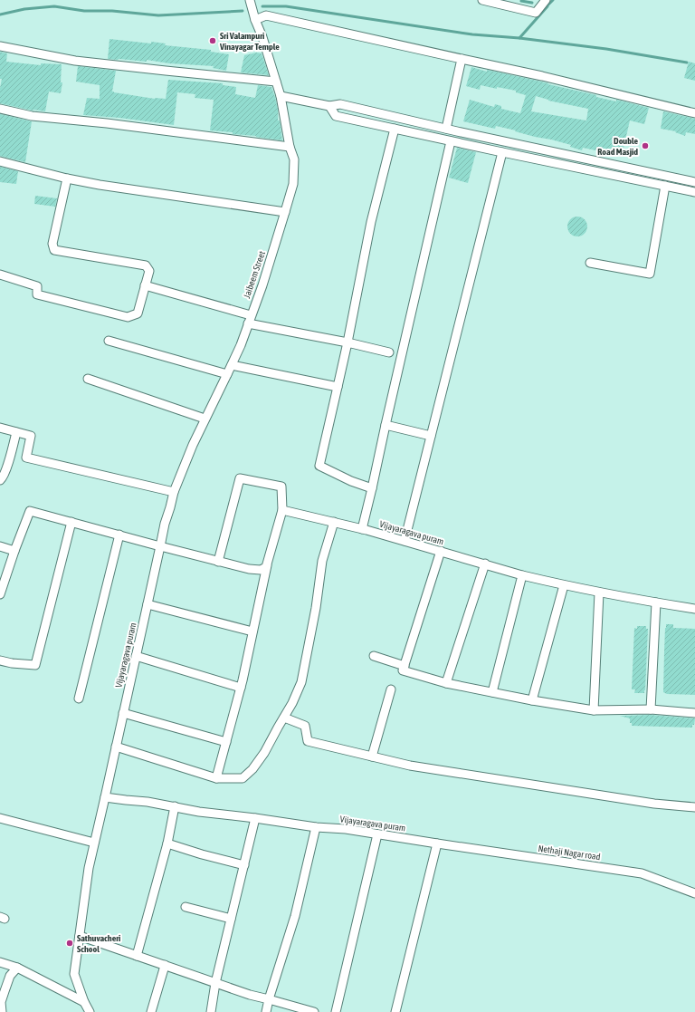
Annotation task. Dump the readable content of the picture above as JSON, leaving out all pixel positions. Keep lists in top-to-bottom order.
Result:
{
  "streets": {
    "street": ["Jaibeem Street", "Vijayaragava puram", "Nethaji Nagar road"]
  },
  "crossings": [
    ["Jaibeem Street", "Vijayaragava puram"],
    ["Vijayaragava puram", "Nethaji Nagar road"]
  ],
  "places": ["Sri Valampuri Vinayagar Temple", "Double Road Masjid", "Sathuvacheri School"]
}
